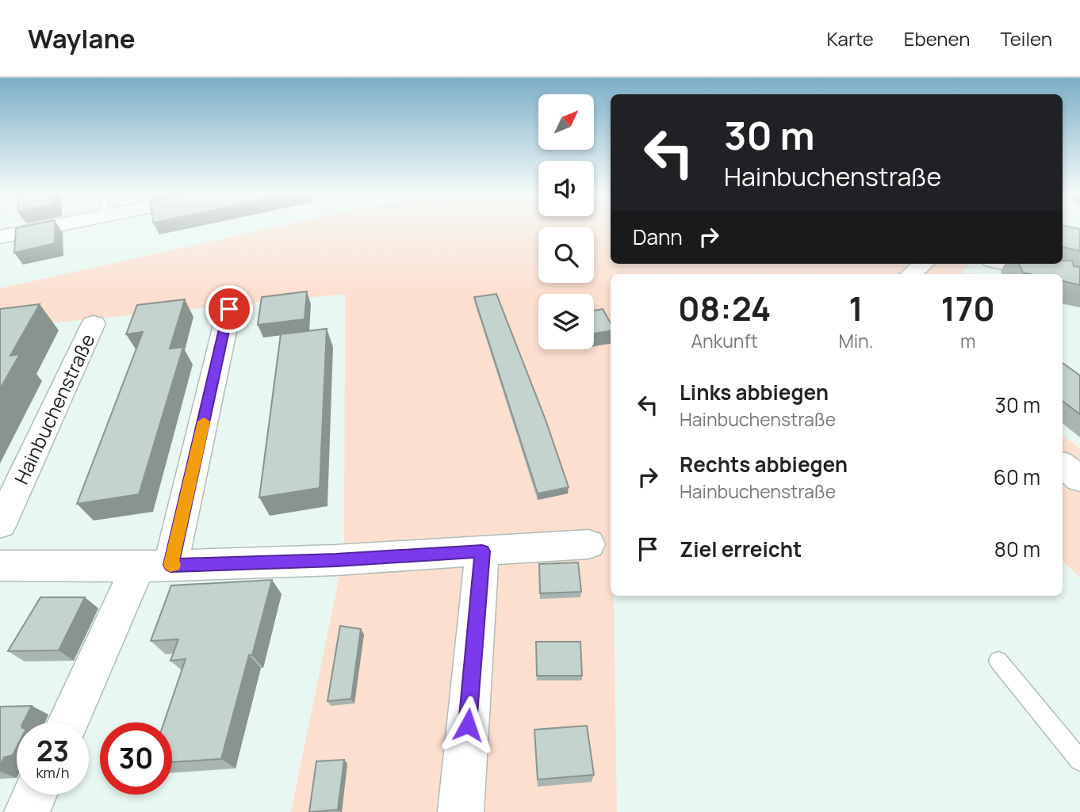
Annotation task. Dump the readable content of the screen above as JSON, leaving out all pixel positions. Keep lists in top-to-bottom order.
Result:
{
  "streets": {
    "street": ["Hainbuchenstraße"]
  },
  "north": "top right",
  "page": {
    "header": "Waylane",
    "nav": ["Karte", "Ebenen", "Teilen"],
    "turn": ["30 m", "Hainbuchenstraße"],
    "then": "Dann",
    "eta": [
      "08:24",
      "Ankunft",
      "1",
      "Min.",
      "170",
      "m"
    ],
    "list": [
      {
        "name": "Links abbiegen",
        "note": "Hainbuchenstraße",
        "value": "30 m"
      },
      {
        "name": "Rechts abbiegen",
        "note": "Hainbuchenstraße",
        "value": "60 m"
      },
      {
        "name": "Ziel erreicht",
        "value": "80 m"
      }
    ],
    "speed": "23 km/h",
    "limit": "30"
  }
}
